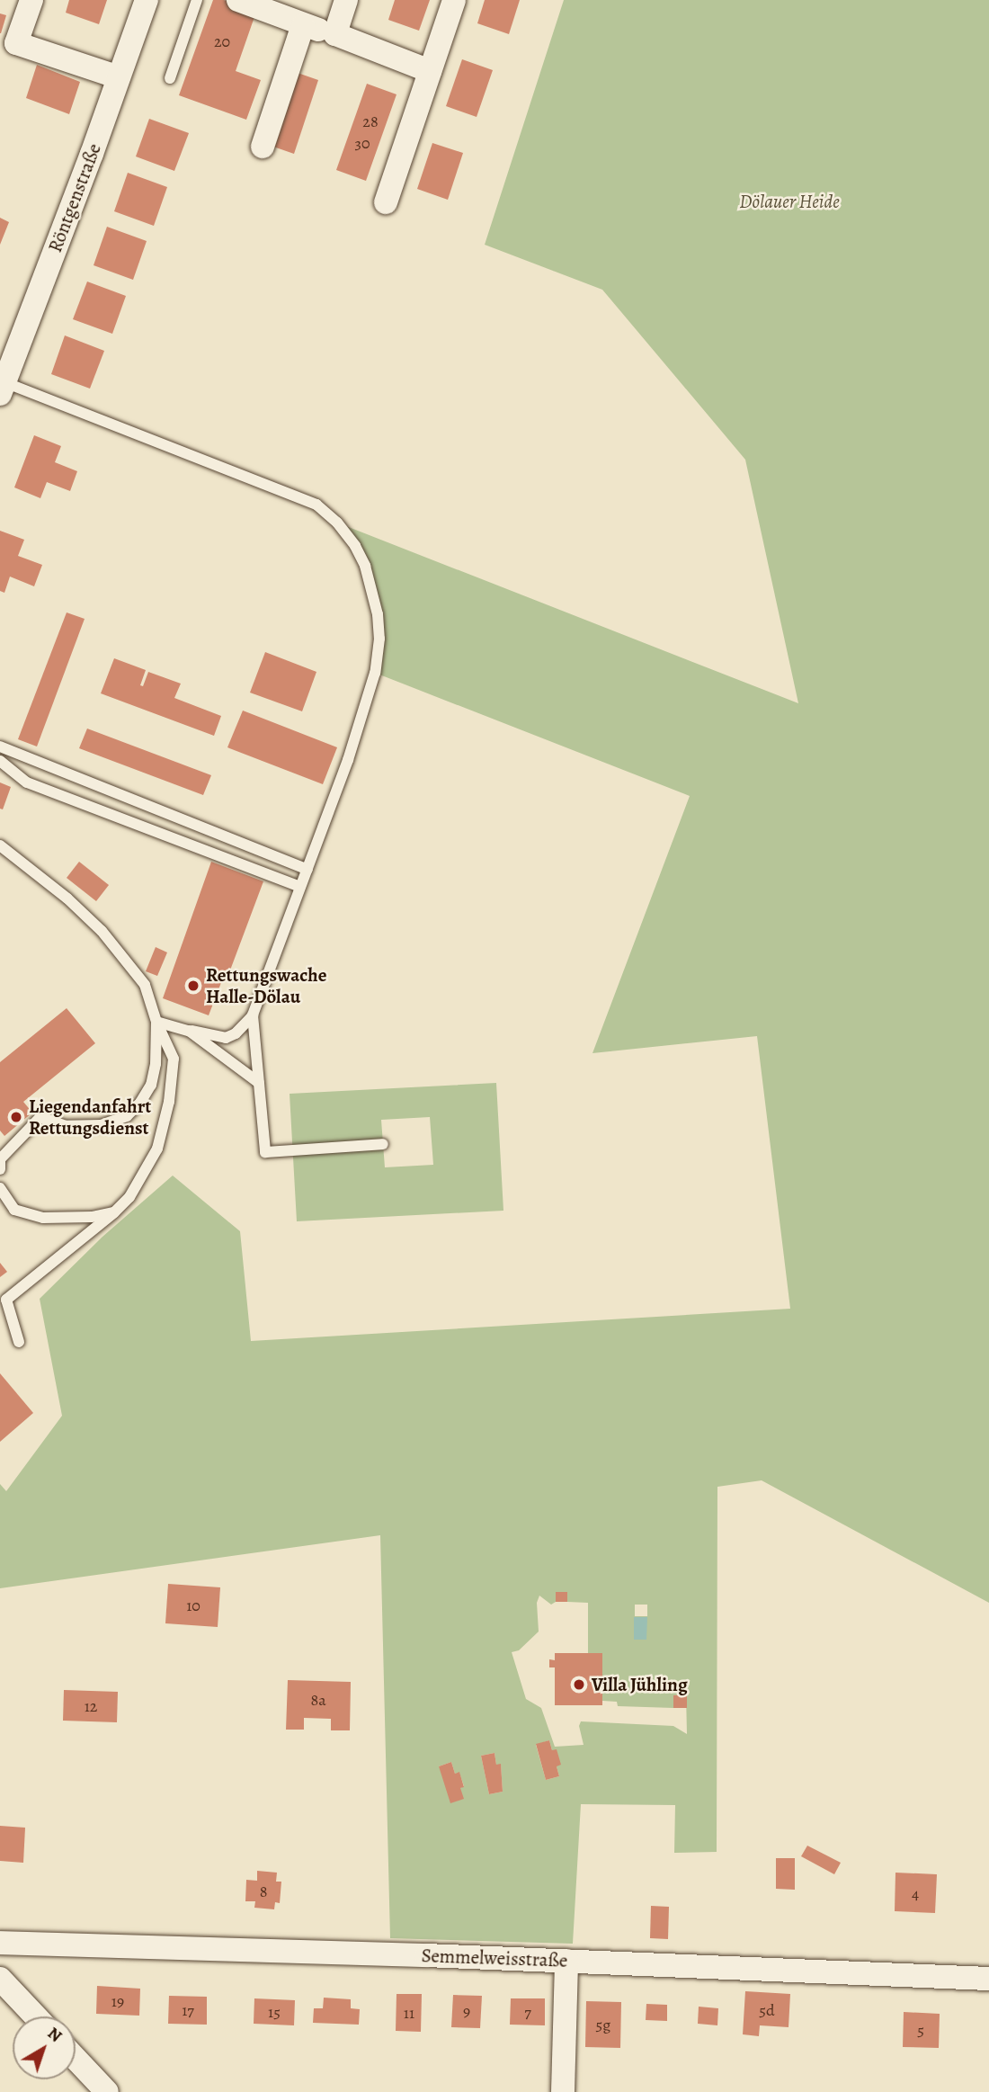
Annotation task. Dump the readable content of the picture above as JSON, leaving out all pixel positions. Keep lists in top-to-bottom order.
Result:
{
  "streets": {
    "street": ["Röntgenstraße", "Semmelweisstraße"]
  },
  "parks": ["Dölauer Heide"],
  "places": ["Rettungswache Halle-Dölau", "Liegendanfahrt Rettungsdienst", "Villa Jühling"],
  "house_numbers": [
    "20",
    "28",
    "30",
    "10",
    "8a",
    "12",
    "8",
    "4",
    "19",
    "17",
    "5d",
    "9",
    "15",
    "7",
    "11",
    "5g",
    "5"
  ],
  "north": "top right"
}
